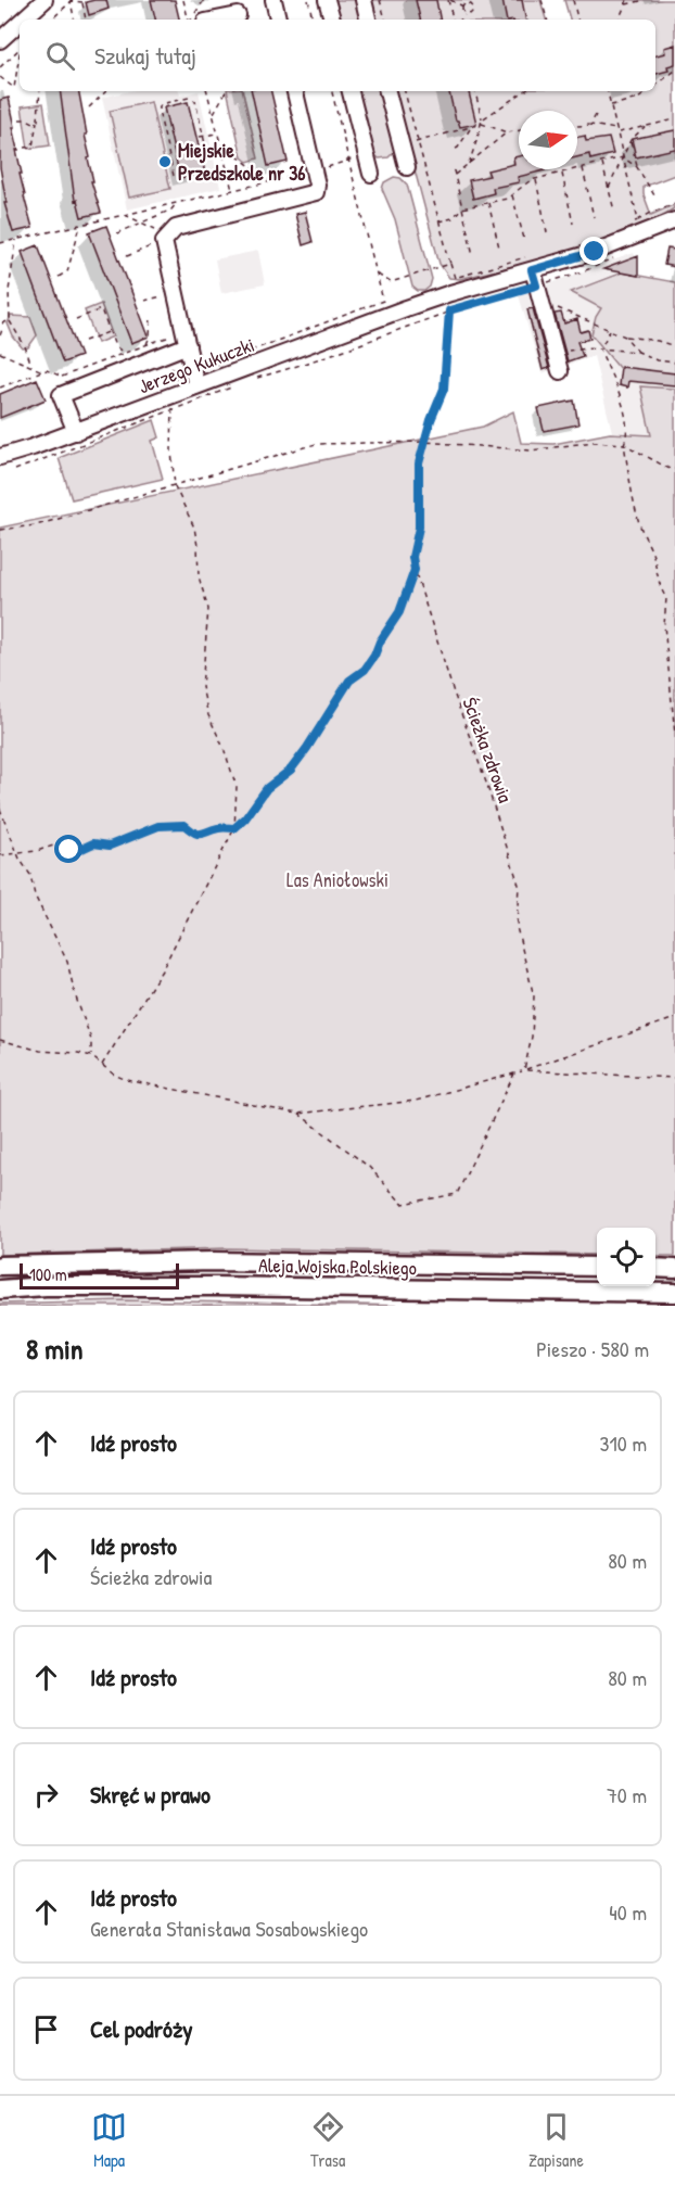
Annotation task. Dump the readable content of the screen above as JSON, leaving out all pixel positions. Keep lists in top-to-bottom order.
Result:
{
  "streets": {
    "main road": ["Aleja Wojska Polskiego"],
    "street": ["Jerzego Kukuczki"],
    "path": ["Ścieżka zdrowia"]
  },
  "parks": ["Las Aniołowski"],
  "places": ["Miejskie Przedszkole nr 36"],
  "scale_bar": "100 m",
  "north": "right",
  "page": {
    "search": "Szukaj tutaj",
    "scale": "100 m",
    "heading": ["8 min", "Pieszo · 580 m"],
    "list": [
      ["Idź prosto", "310 m"],
      ["Idź prosto", "Ścieżka zdrowia", "80 m"],
      ["Idź prosto", "80 m"],
      ["Skręć w prawo", "70 m"],
      ["Idź prosto", "Generała Stanisława Sosabowskiego", "40 m"],
      "Cel podróży"
    ],
    "nav": ["Mapa", "Trasa", "Zapisane"]
  }
}
